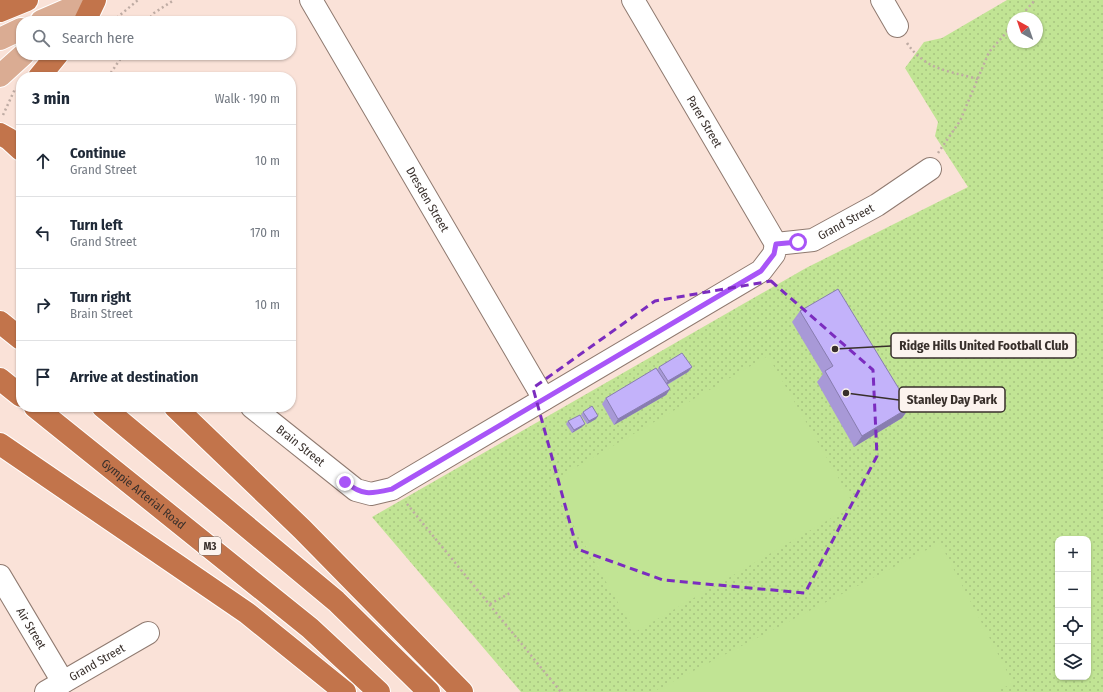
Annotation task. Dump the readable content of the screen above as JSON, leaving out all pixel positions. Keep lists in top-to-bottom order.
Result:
{
  "streets": {
    "highway": ["Gympie Arterial Road", "M3"],
    "street": [
      "Parer Street",
      "Dresden Street",
      "Grand Street",
      "Brain Street",
      "Air Street"
    ]
  },
  "crossings": [
    ["Parer Street", "Grand Street"],
    ["Grand Street", "Air Street"]
  ],
  "places": ["Ridge Hills United Football Club", "Stanley Day Park"],
  "north": "top left",
  "page": {
    "search": "Search here",
    "heading": ["3 min", "Walk · 190 m"],
    "list": [
      ["Continue", "Grand Street", "10 m"],
      ["Turn left", "Grand Street", "170 m"],
      ["Turn right", "Brain Street", "10 m"],
      "Arrive at destination"
    ],
    "map_buttons": ["+", "−"]
  }
}
